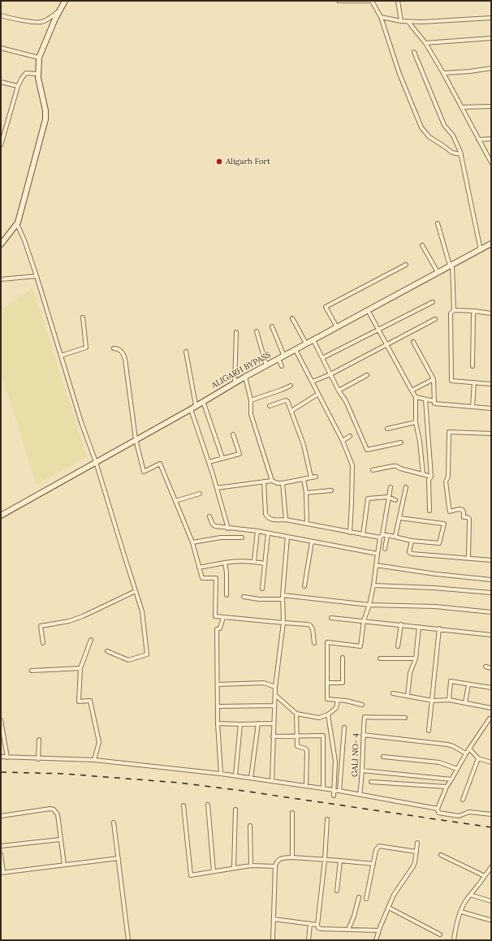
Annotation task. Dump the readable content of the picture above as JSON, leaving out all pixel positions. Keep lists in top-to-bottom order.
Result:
{
  "streets": {
    "main road": ["ALIGARH BYPASS"],
    "street": ["GALI NO- 4"]
  },
  "places": ["Aligarh Fort"]
}
